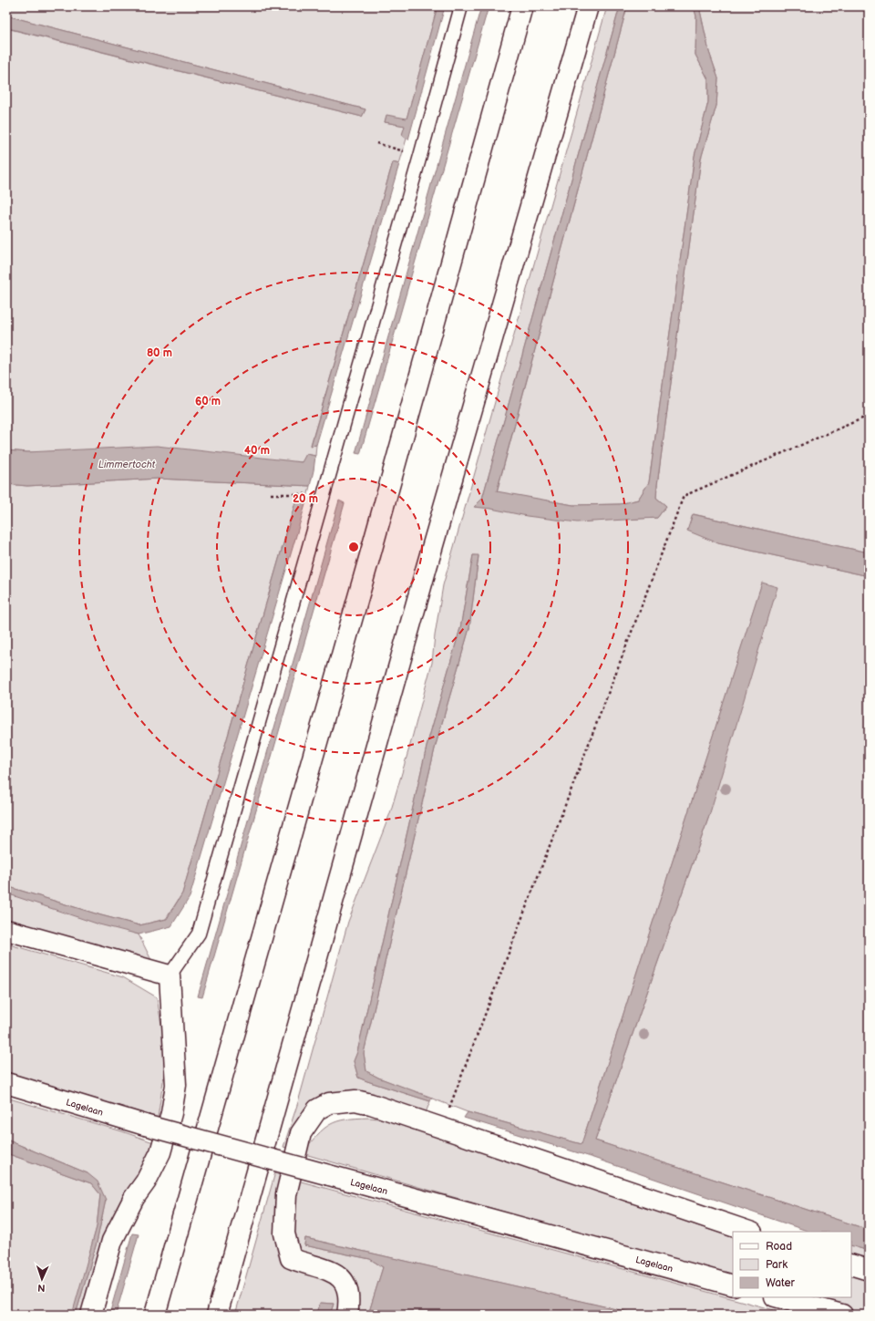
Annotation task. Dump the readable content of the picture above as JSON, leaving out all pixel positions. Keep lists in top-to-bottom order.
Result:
{
  "streets": {
    "main road": ["Lagelaan"]
  },
  "water": ["Limmertocht"],
  "legend": ["Road", "Park", "Water"],
  "north": "bottom",
  "rings": [
    "80 m",
    "60 m",
    "40 m",
    "20 m"
  ]
}
